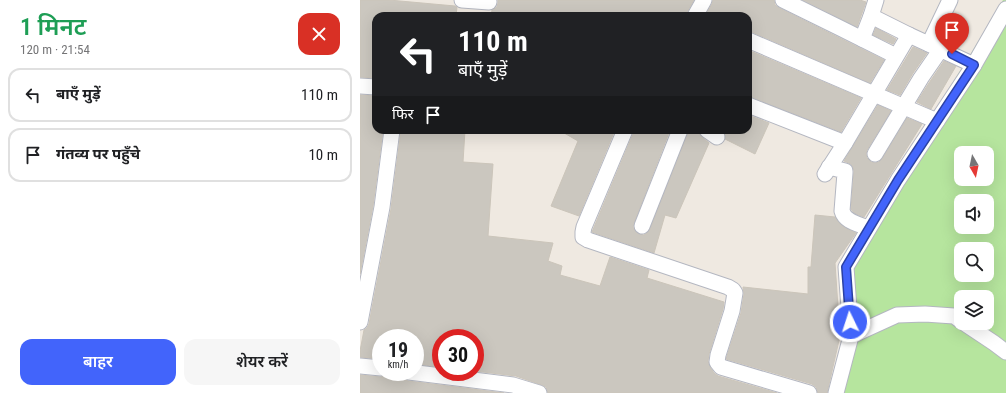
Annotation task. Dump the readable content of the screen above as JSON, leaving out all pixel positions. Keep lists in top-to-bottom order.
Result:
{
  "north": "bottom",
  "page": {
    "heading": ["1 मिनट", "120 m · 21:54"],
    "turn": ["110 m", "बाएँ मुड़ें"],
    "list": [
      {
        "name": "बाएँ मुड़ें",
        "value": "110 m"
      },
      {
        "name": "गंतव्य पर पहुँचे",
        "value": "10 m"
      }
    ],
    "then": "फिर",
    "speed": "19 km/h",
    "limit": "30",
    "buttons": ["बाहर", "शेयर करें"]
  }
}
